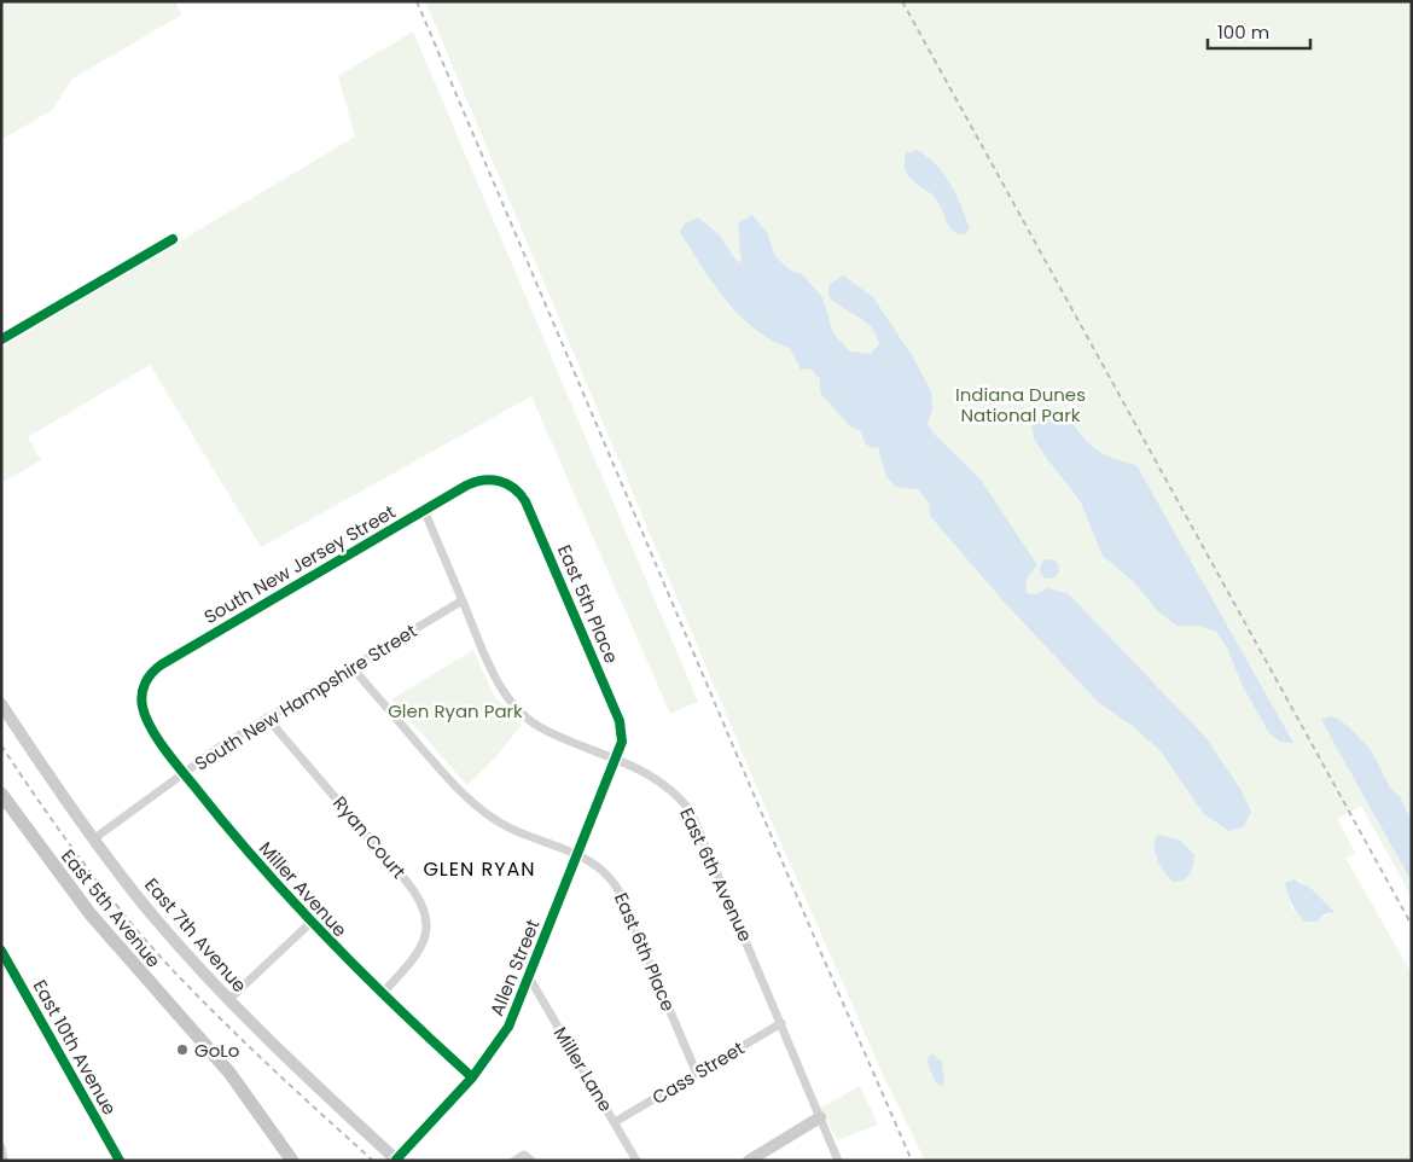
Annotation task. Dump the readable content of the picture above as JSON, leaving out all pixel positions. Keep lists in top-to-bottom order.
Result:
{
  "streets": {
    "main road": ["East 5th Avenue"],
    "street": [
      "South New Jersey Street",
      "East 5th Place",
      "South New Hampshire Street",
      "Ryan Court",
      "East 6th Avenue",
      "Miller Avenue",
      "East 7th Avenue",
      "East 6th Place",
      "Allen Street",
      "East 10th Avenue",
      "Miller Lane",
      "Cass Street"
    ]
  },
  "crossings": [
    ["South New Jersey Street", "East 5th Place"],
    ["South New Jersey Street", "East 6th Avenue"],
    ["South New Jersey Street", "Miller Avenue"],
    ["East 5th Place", "East 6th Avenue"],
    ["East 5th Place", "Allen Street"],
    ["South New Hampshire Street", "Ryan Court"],
    ["South New Hampshire Street", "East 6th Avenue"],
    ["South New Hampshire Street", "Miller Avenue"],
    ["South New Hampshire Street", "East 7th Avenue"],
    ["South New Hampshire Street", "East 6th Place"],
    ["Ryan Court", "Miller Avenue"],
    ["East 6th Avenue", "Allen Street"],
    ["East 6th Avenue", "Cass Street"],
    ["Miller Avenue", "Allen Street"],
    ["East 7th Avenue", "Allen Street"],
    ["East 6th Place", "Allen Street"],
    ["East 6th Place", "Cass Street"],
    ["Allen Street", "Miller Lane"],
    ["Miller Lane", "Cass Street"]
  ],
  "districts": ["GLEN RYAN"],
  "parks": ["Indiana Dunes National Park", "Glen Ryan Park"],
  "places": ["GoLo"],
  "scale_bar": "100 m"
}
